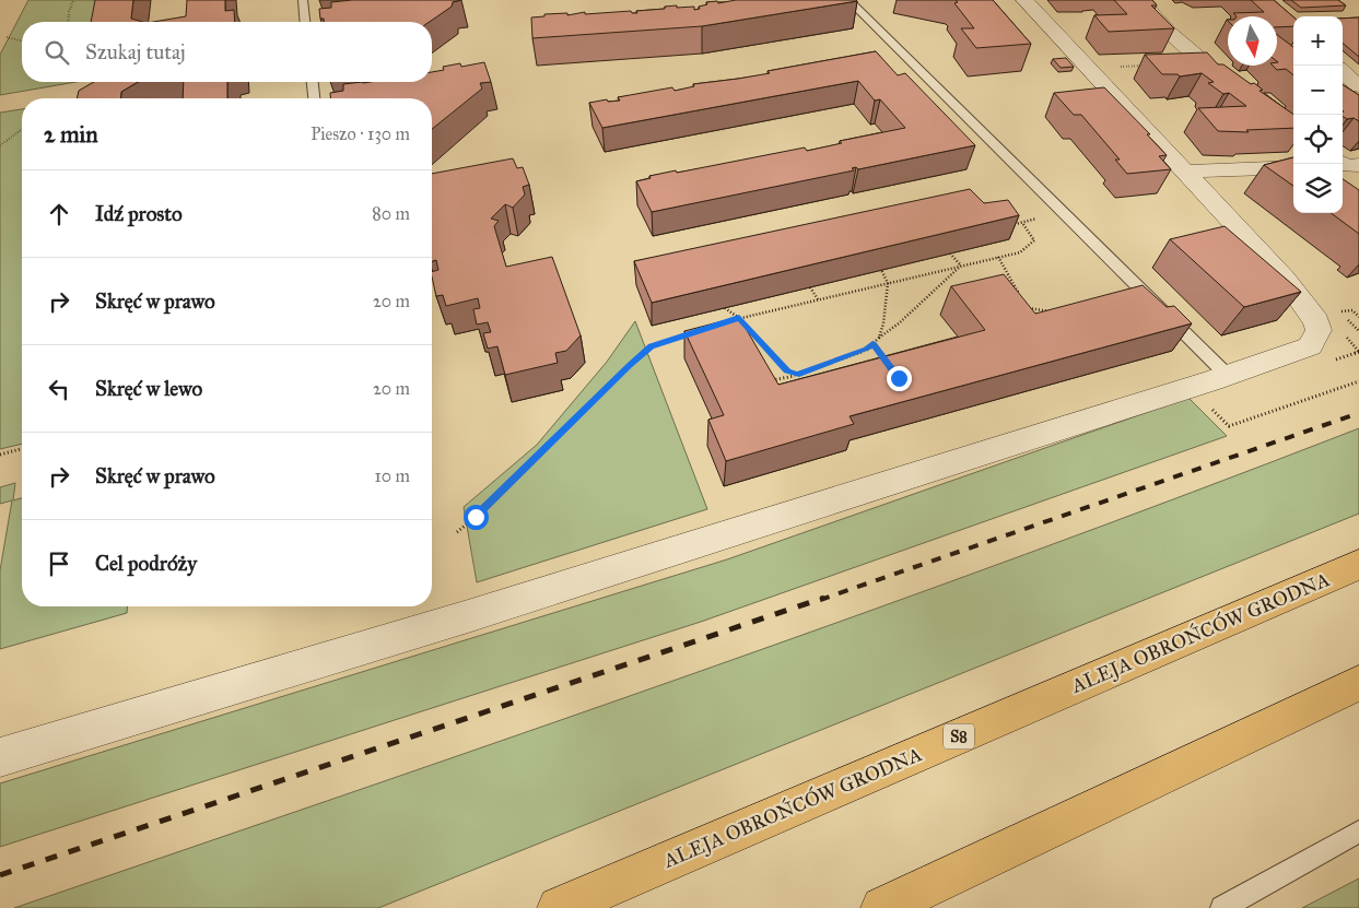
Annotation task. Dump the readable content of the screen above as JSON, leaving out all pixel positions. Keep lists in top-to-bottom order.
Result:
{
  "streets": {
    "highway": ["ALEJA OBROŃCÓW GRODNA", "S8"]
  },
  "north": "bottom",
  "page": {
    "map_buttons": ["+", "−"],
    "search": "Szukaj tutaj",
    "heading": ["2 min", "Pieszo · 130 m"],
    "list": [
      ["Idź prosto", "80 m"],
      ["Skręć w prawo", "20 m"],
      ["Skręć w lewo", "20 m"],
      ["Skręć w prawo", "10 m"],
      "Cel podróży"
    ]
  }
}
